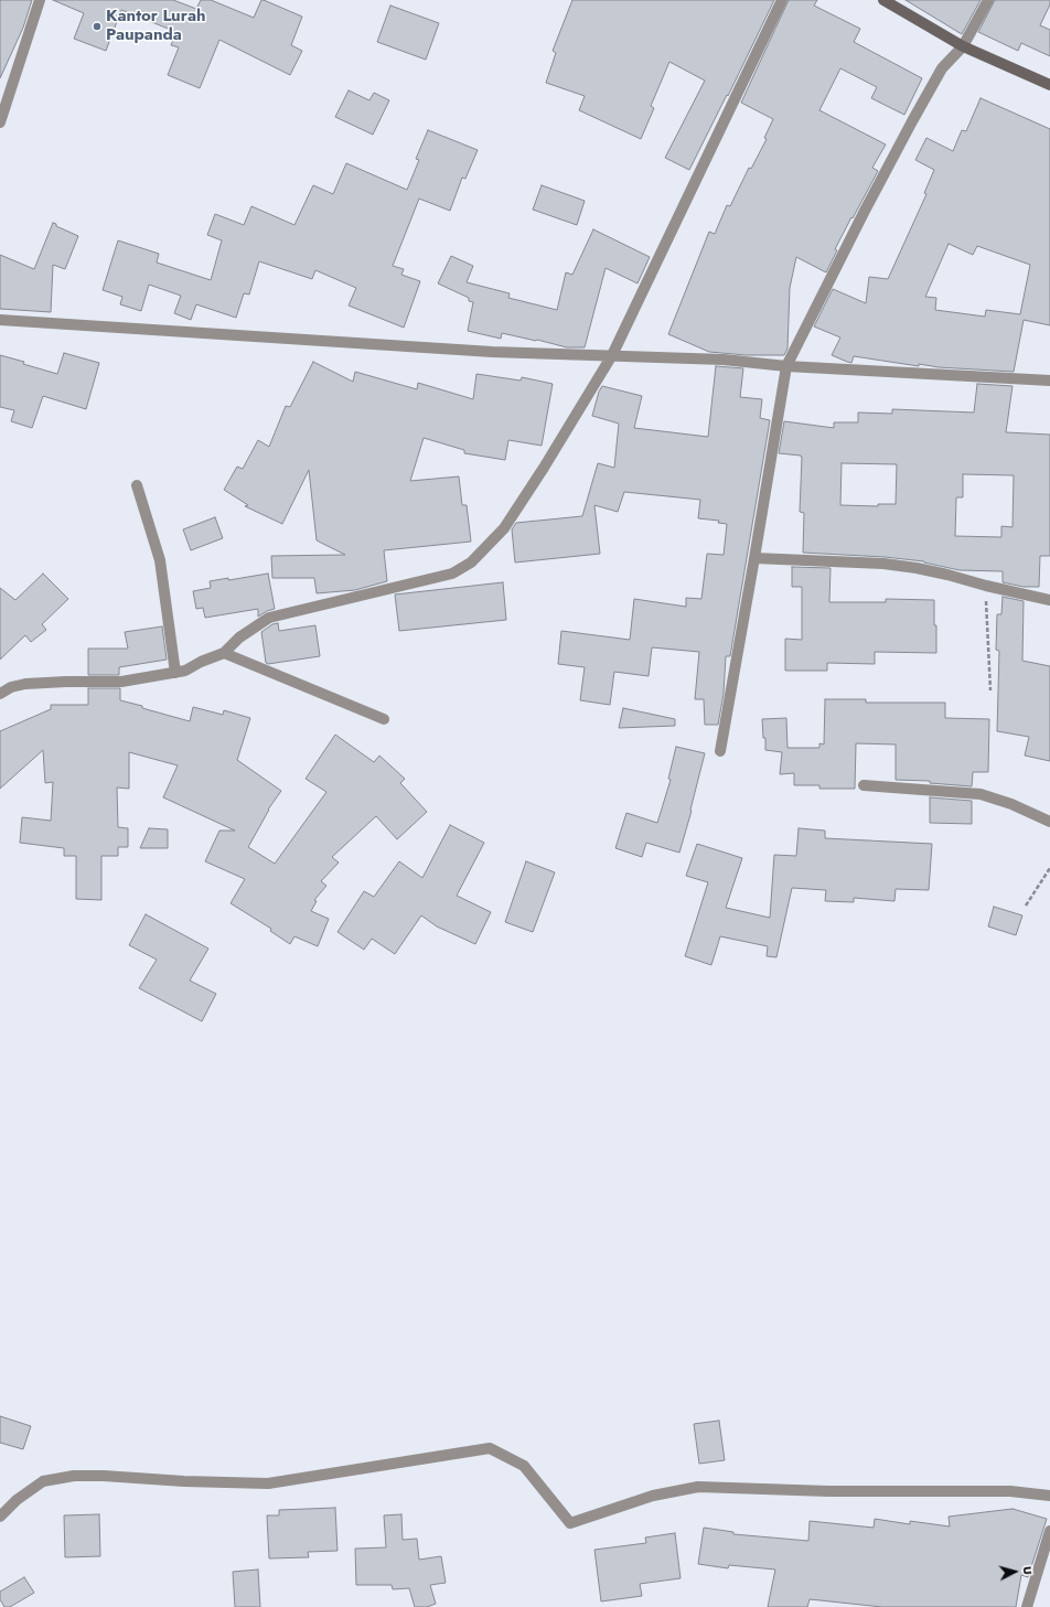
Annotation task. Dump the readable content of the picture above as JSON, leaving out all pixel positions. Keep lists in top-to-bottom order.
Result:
{
  "places": ["Kantor Lurah Paupanda"],
  "north": "right"
}
